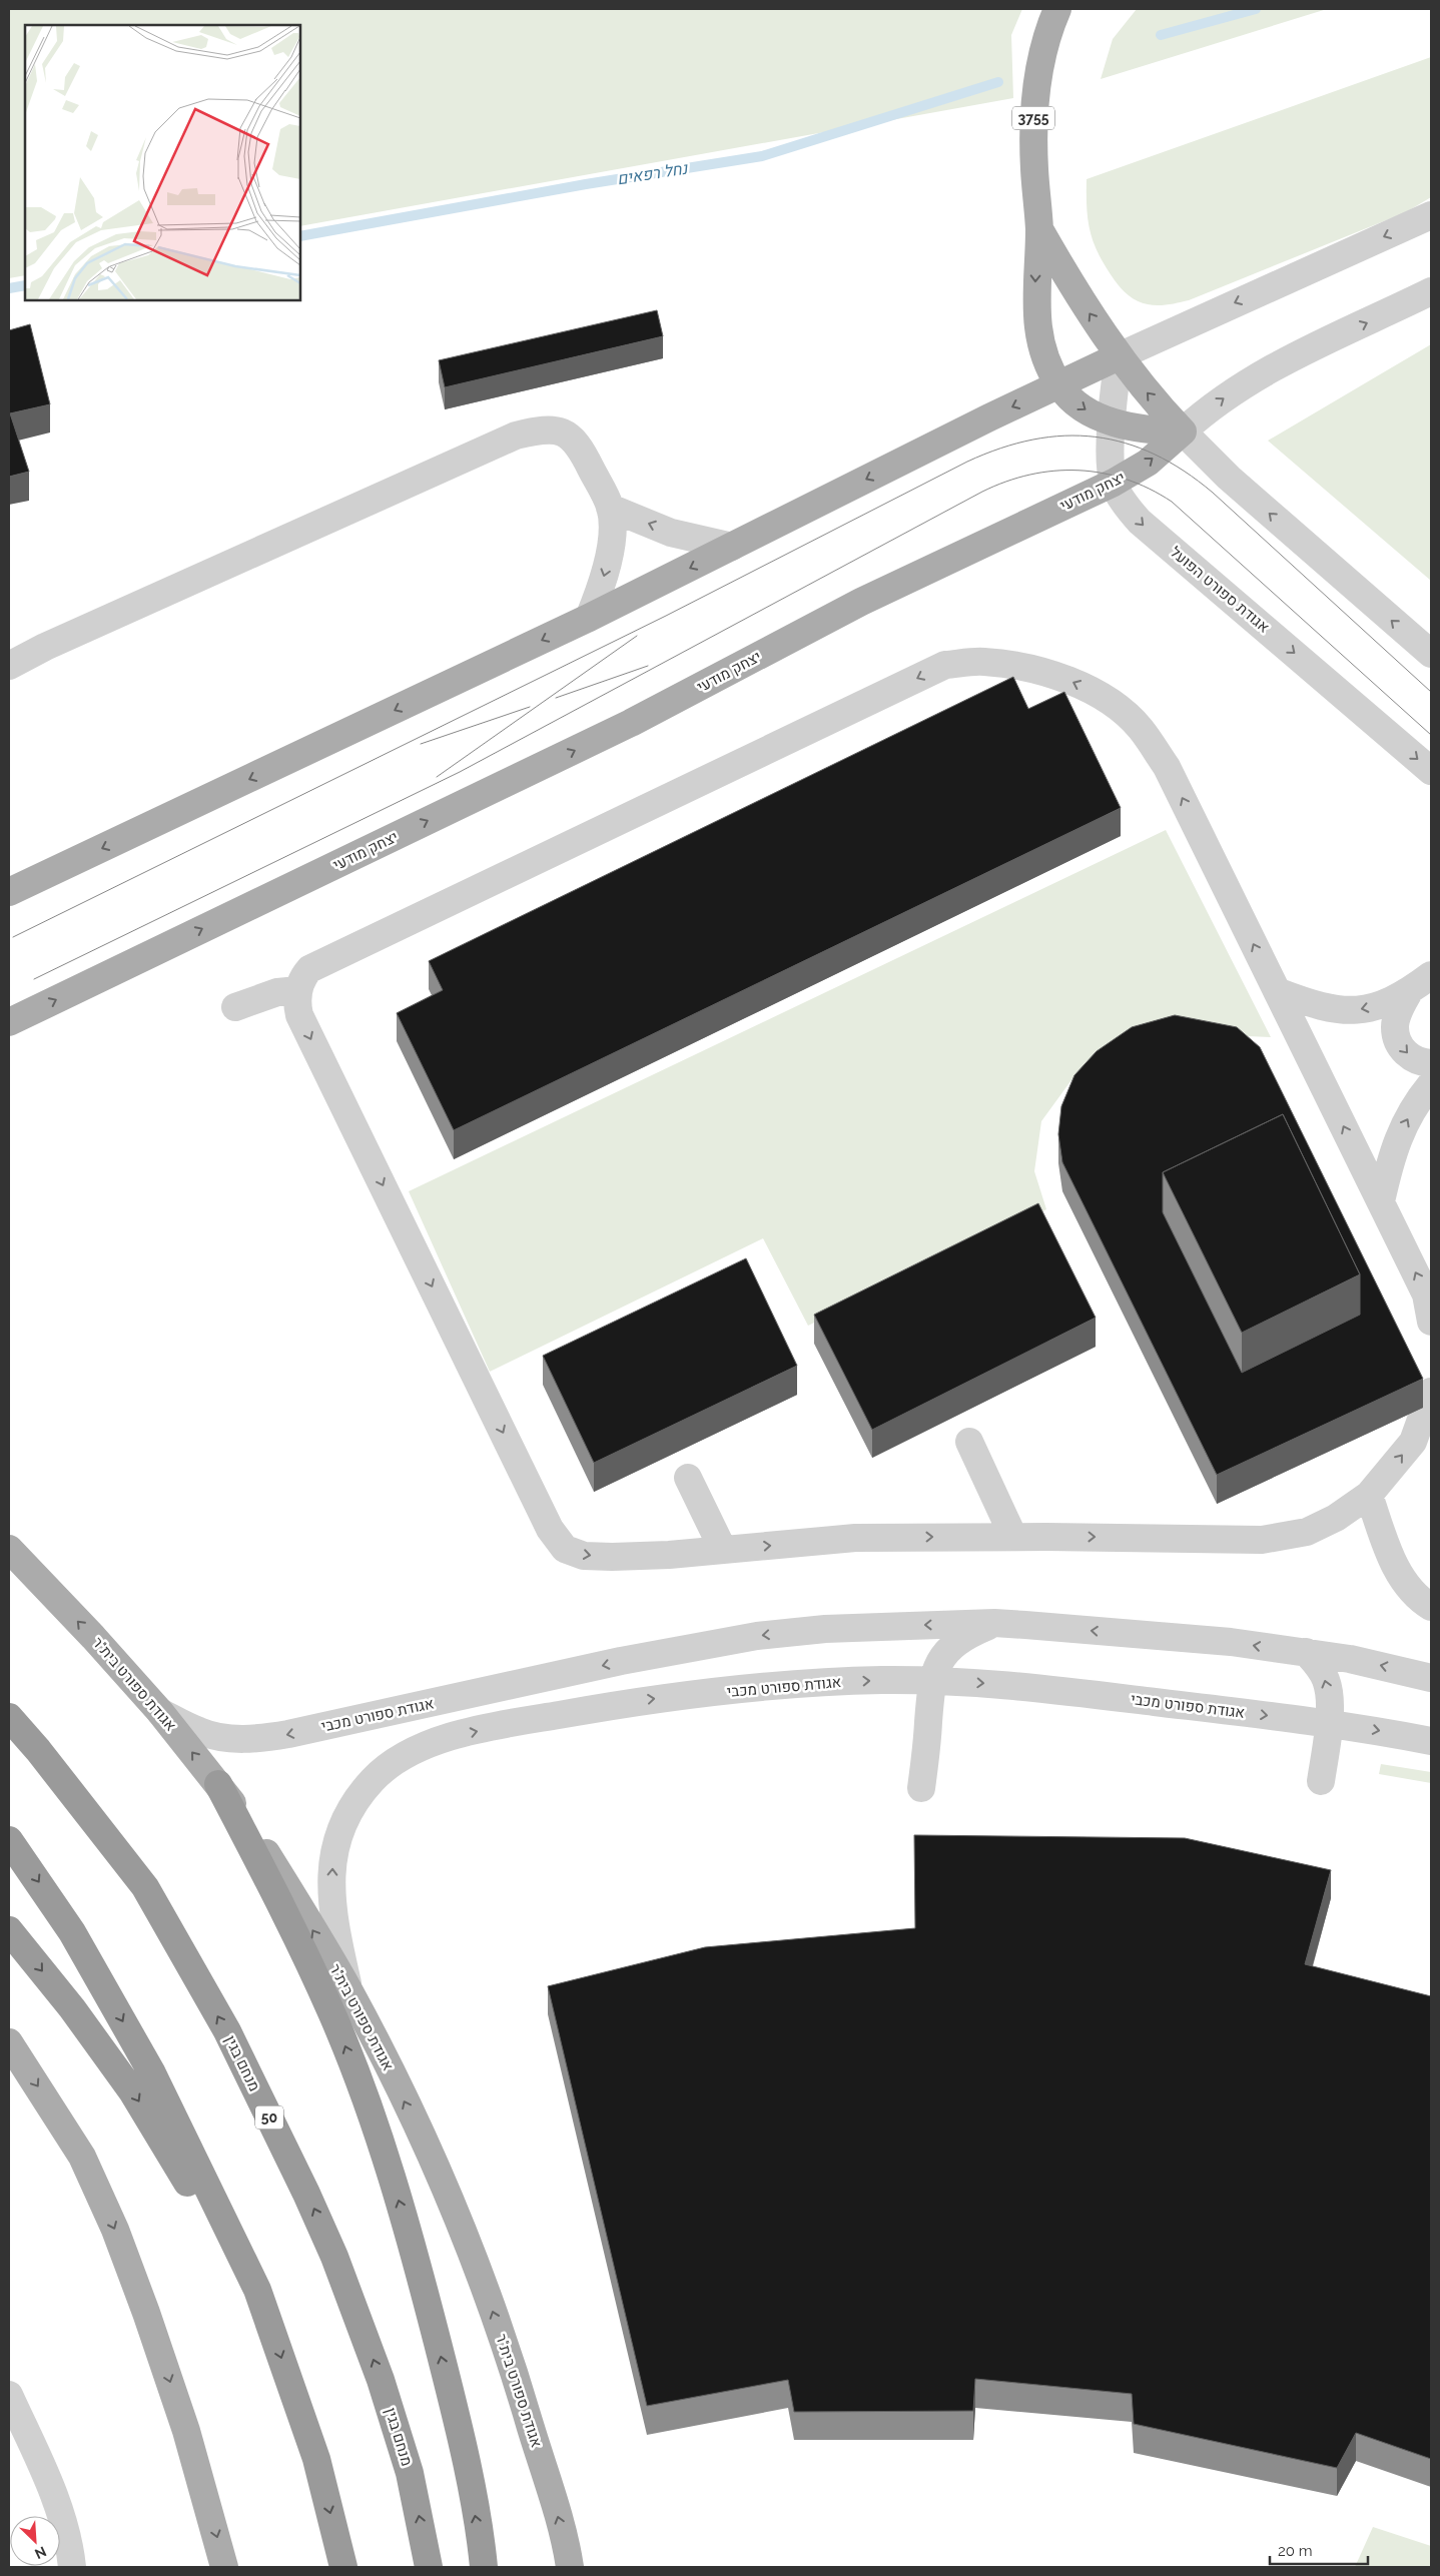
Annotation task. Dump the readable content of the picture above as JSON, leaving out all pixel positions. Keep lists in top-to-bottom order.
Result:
{
  "streets": {
    "highway": ["מנחם בגין", "50"],
    "main road": ["3755", "יצחק מודעי", "אגודת ספורט בית\"ר"],
    "street": ["אגודת ספורט הפועל", "אגודת ספורט מכבי"]
  },
  "crossings": [
    ["3755", "יצחק מודעי"],
    ["3755", "אגודת ספורט הפועל"],
    ["יצחק מודעי", "אגודת ספורט הפועל"],
    ["אגודת ספורט בית\"ר", "אגודת ספורט מכבי"]
  ],
  "one_way": ["יצחק מודעי", "אגודת ספורט בית\"ר"],
  "water": ["נחל רפאים"],
  "scale_bar": "20 m",
  "north": "bottom right"
}
